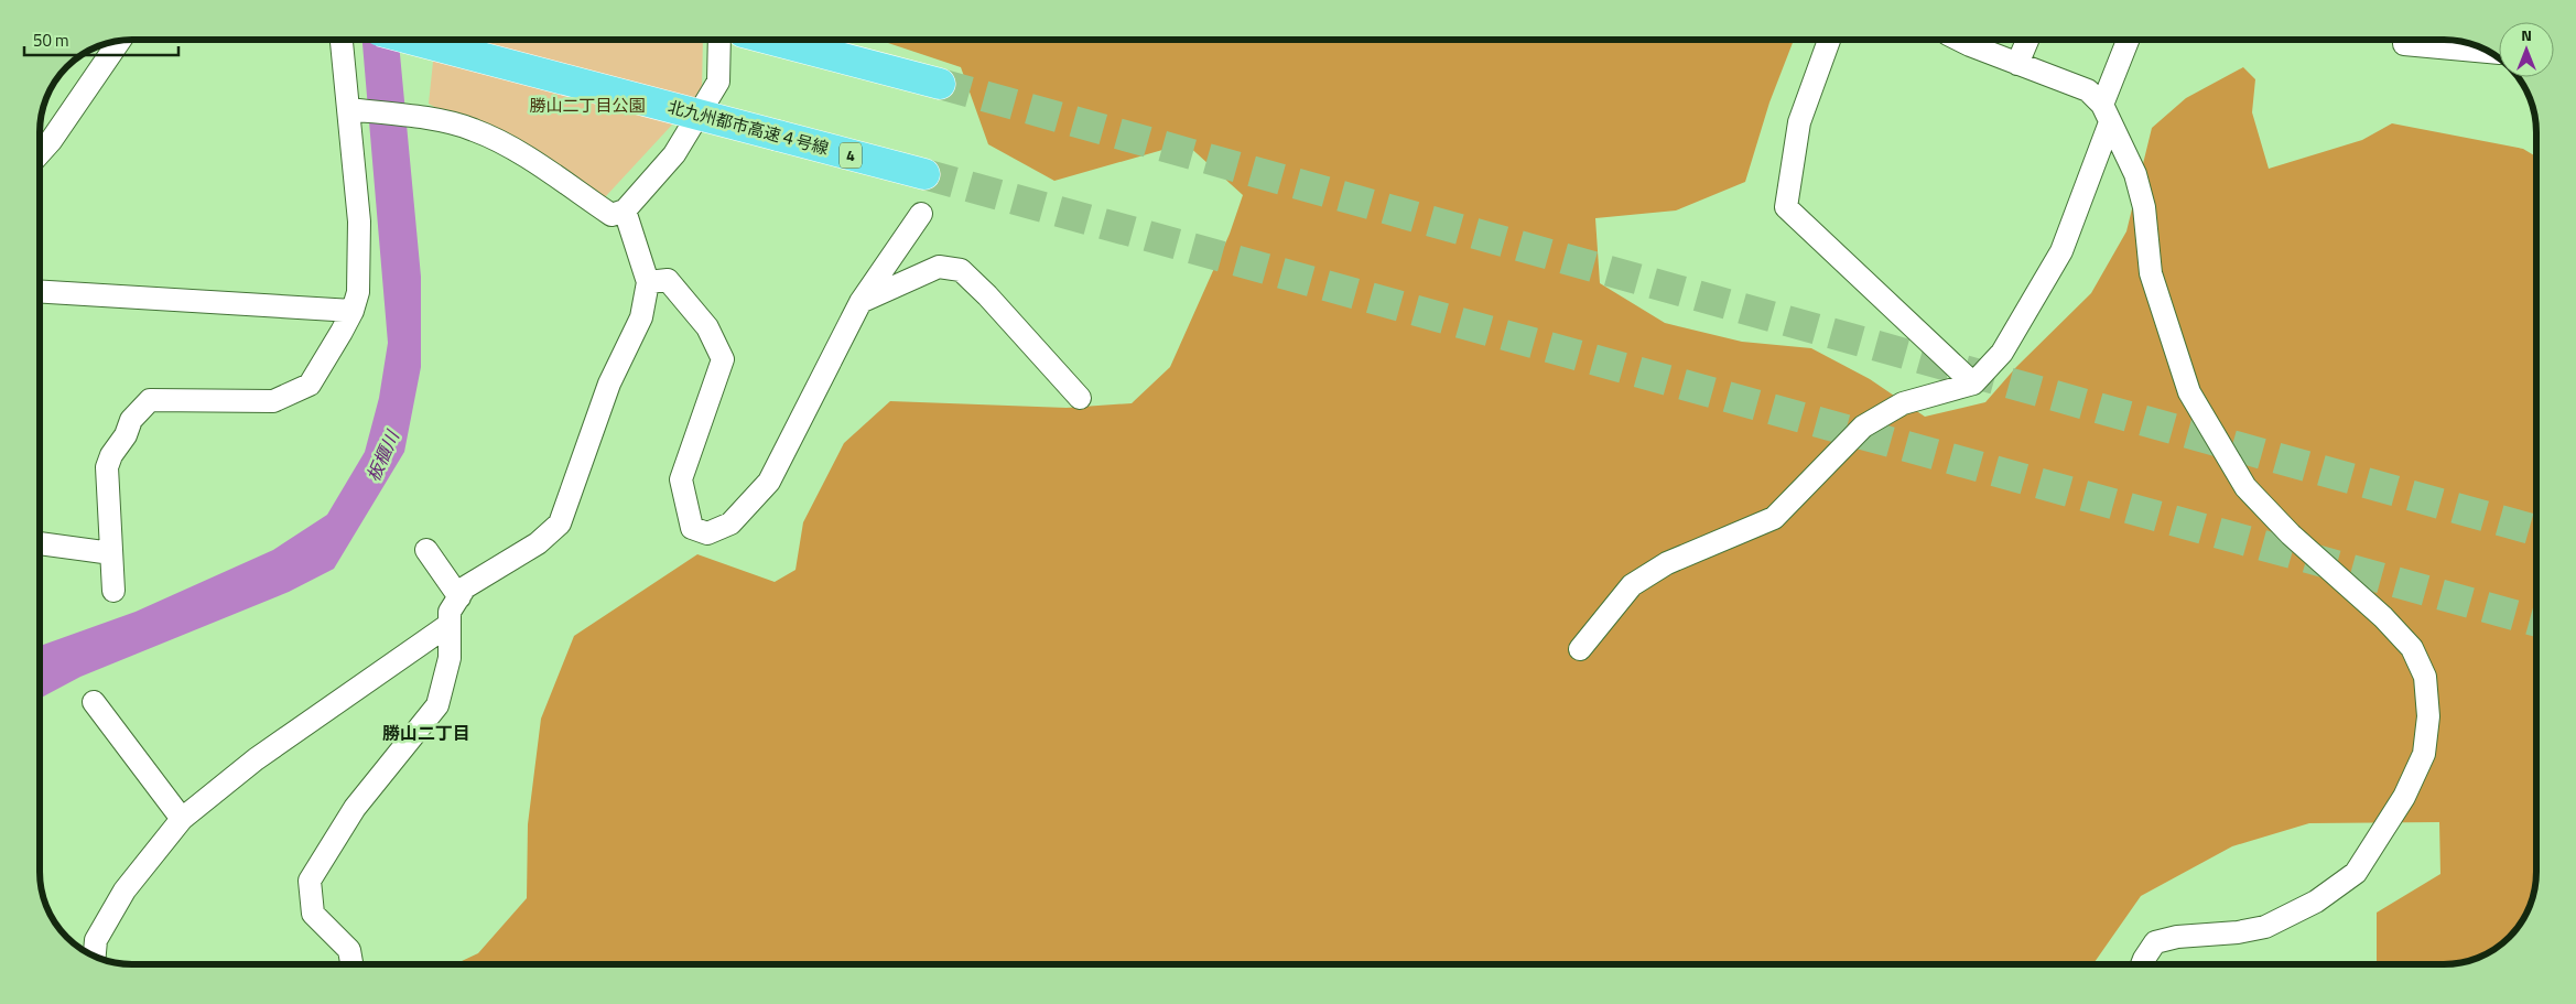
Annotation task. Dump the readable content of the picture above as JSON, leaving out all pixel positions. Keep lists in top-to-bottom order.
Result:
{
  "streets": {
    "highway": ["北九州都市高速４号線", "4"]
  },
  "districts": ["勝山二丁目"],
  "water": ["板櫃川"],
  "parks": ["勝山二丁目公園"],
  "scale_bar": "50 m",
  "north": "top"
}
